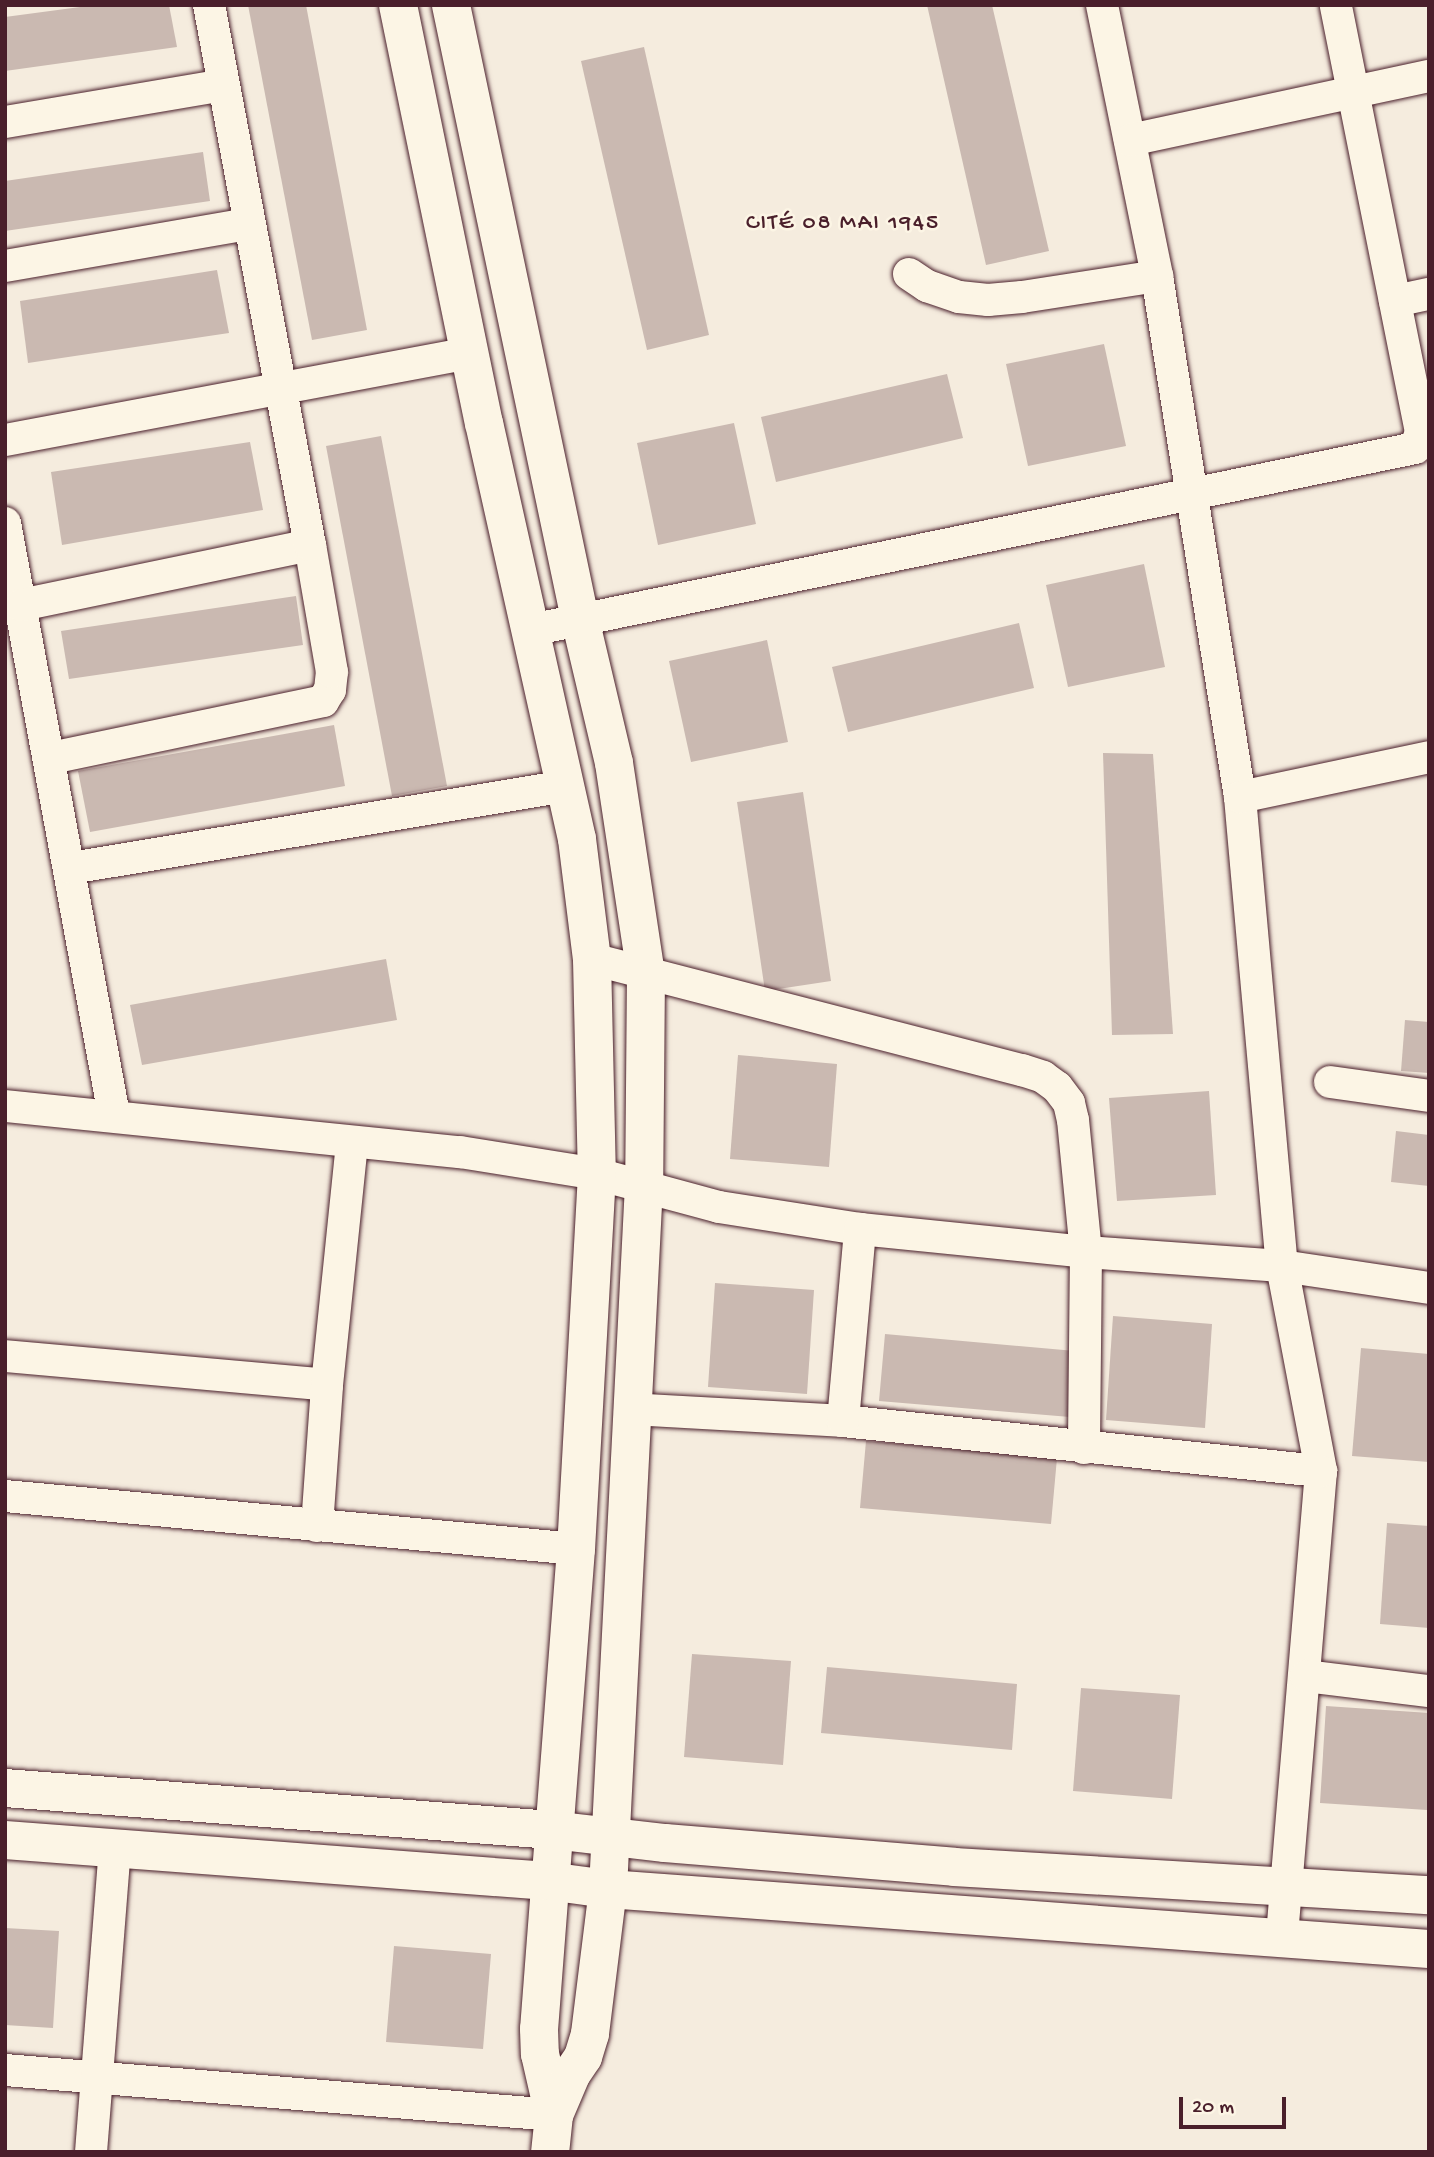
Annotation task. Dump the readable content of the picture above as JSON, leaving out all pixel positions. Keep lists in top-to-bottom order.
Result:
{
  "districts": ["CITÉ 08 MAI 1945"],
  "scale_bar": "20 m"
}
